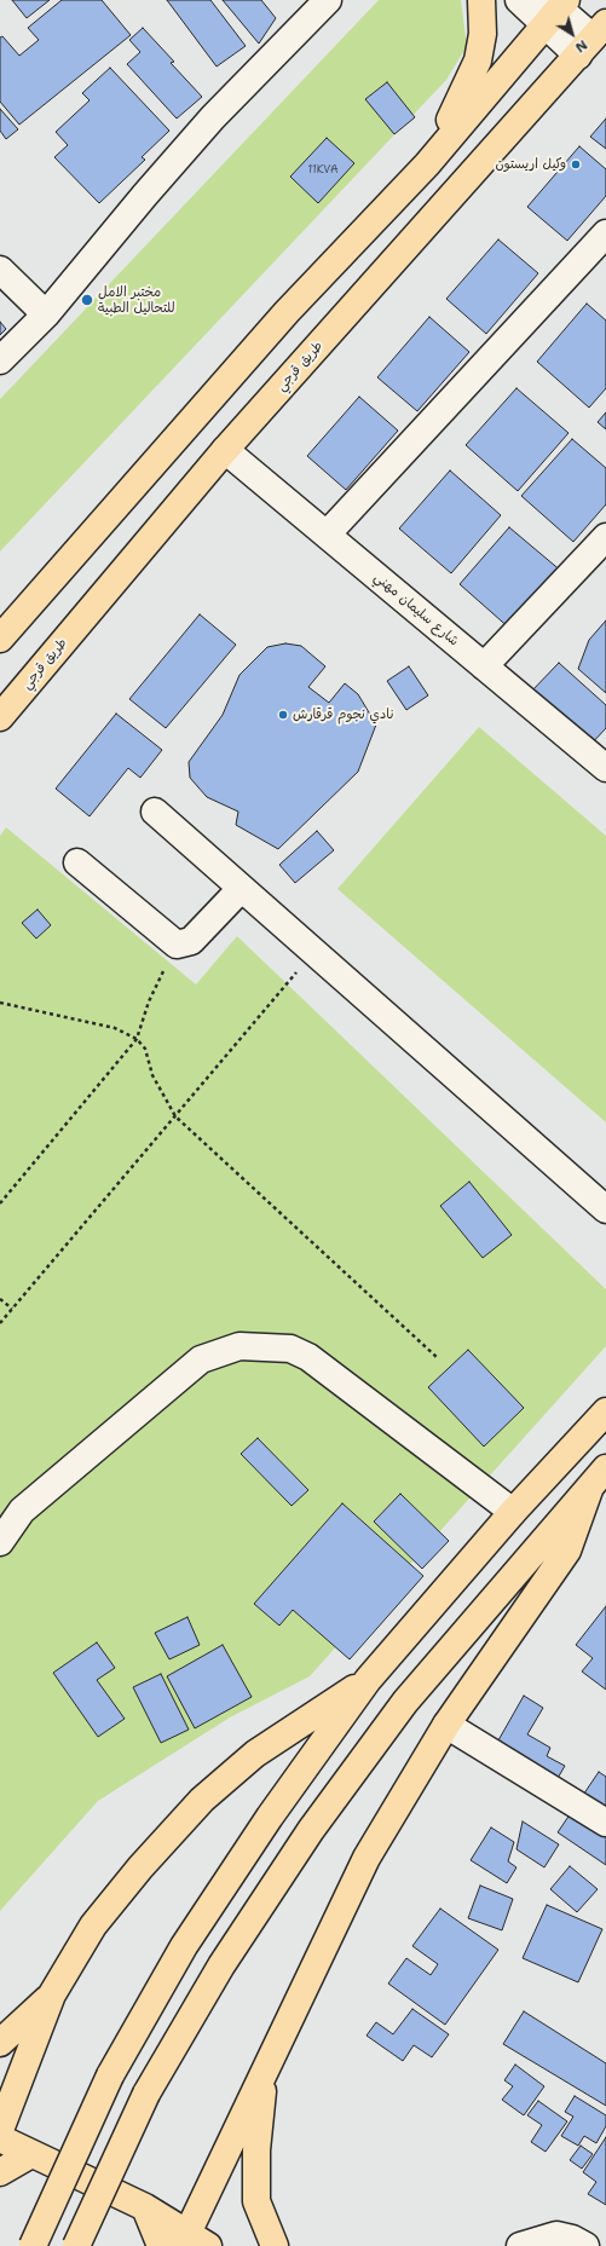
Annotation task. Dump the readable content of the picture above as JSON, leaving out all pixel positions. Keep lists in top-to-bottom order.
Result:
{
  "streets": {
    "main road": ["طريق قرجي"],
    "street": ["شارع سليمان مهني"]
  },
  "crossings": [
    ["طريق قرجي", "شارع سليمان مهني"]
  ],
  "places": ["وكيل اريستون", "مختبر الامل للتحاليل الطبية", "نادي نجوم قرقارش"],
  "house_numbers": ["11KVA"],
  "north": "bottom right"
}
